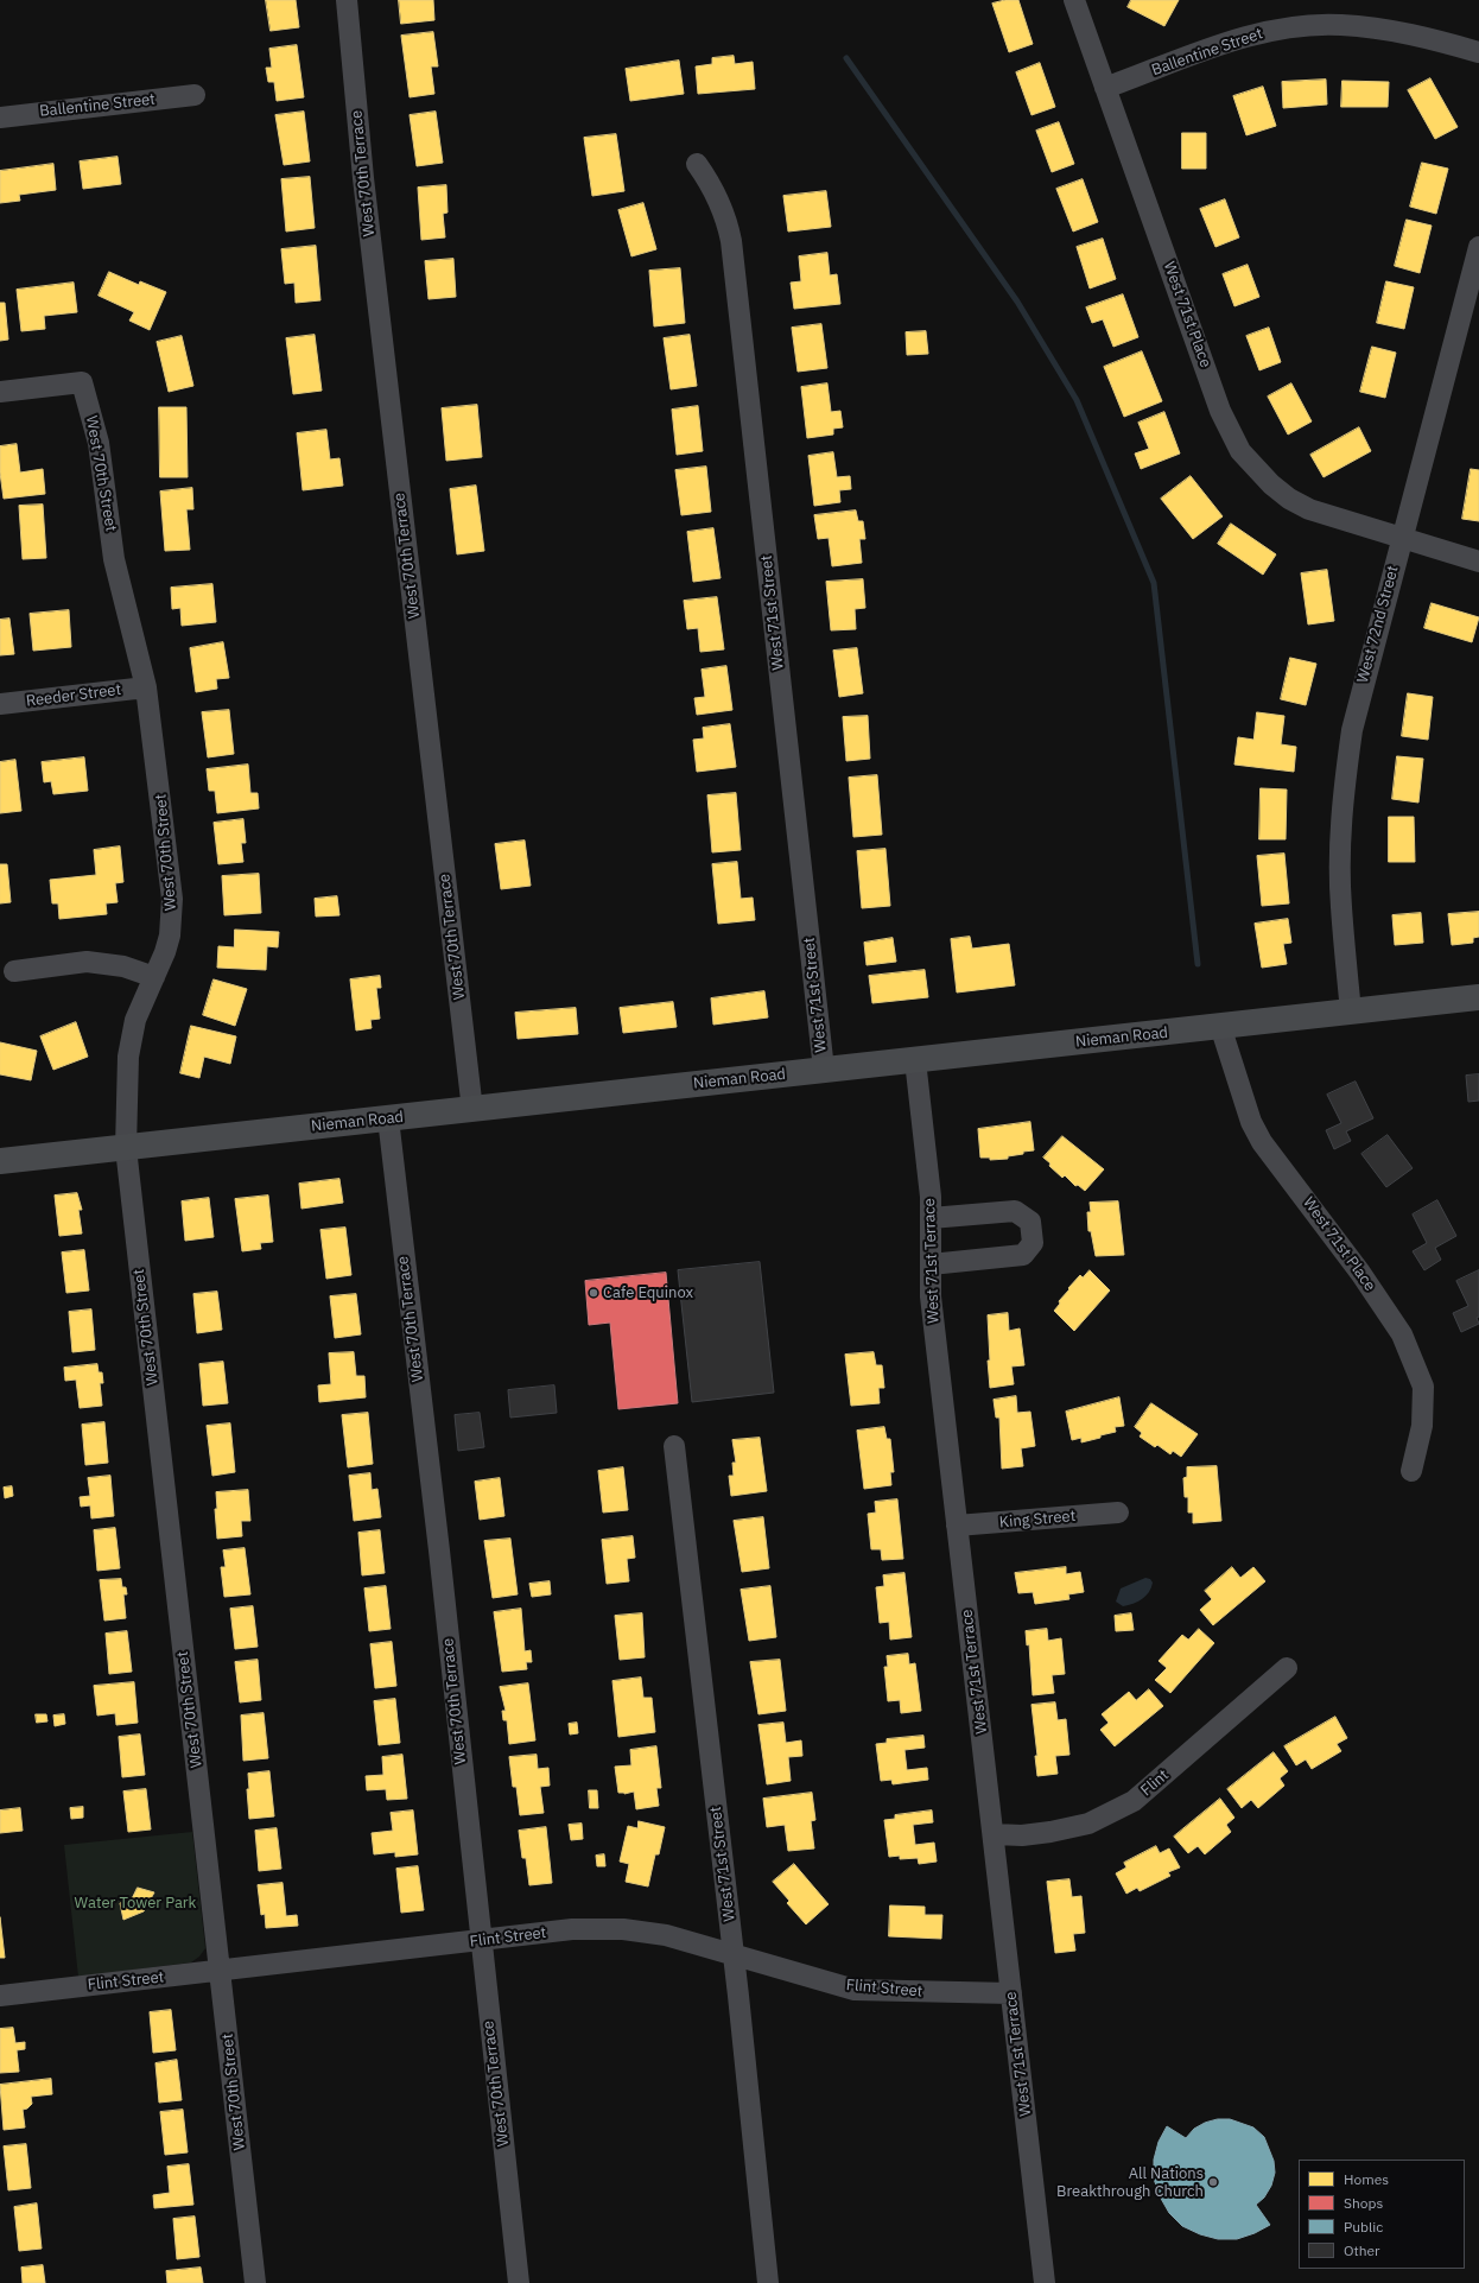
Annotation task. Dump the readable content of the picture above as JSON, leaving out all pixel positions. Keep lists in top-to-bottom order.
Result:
{
  "streets": {
    "main road": ["Nieman Road"],
    "street": [
      "Ballentine Street",
      "West 70th Terrace",
      "West 71st Place",
      "West 70th Street",
      "West 71st Street",
      "West 72nd Street",
      "Reeder Street",
      "West 71st Terrace",
      "King Street",
      "Flint",
      "Flint Street"
    ]
  },
  "crossings": [
    ["Ballentine Street", "West 71st Place"],
    ["West 70th Terrace", "Nieman Road"],
    ["West 70th Terrace", "Flint Street"],
    ["West 71st Place", "West 72nd Street"],
    ["West 71st Place", "Nieman Road"],
    ["West 70th Street", "Reeder Street"],
    ["West 70th Street", "Nieman Road"],
    ["West 70th Street", "Flint Street"],
    ["West 71st Street", "Nieman Road"],
    ["West 71st Street", "Flint Street"],
    ["West 72nd Street", "Nieman Road"],
    ["Nieman Road", "West 71st Terrace"],
    ["West 71st Terrace", "King Street"],
    ["West 71st Terrace", "Flint"],
    ["West 71st Terrace", "Flint Street"]
  ],
  "parks": ["Water Tower Park"],
  "places": ["Cafe Equinox", "All Nations Breakthrough Church"],
  "legend": [
    "Homes",
    "Shops",
    "Public",
    "Other"
  ]
}
